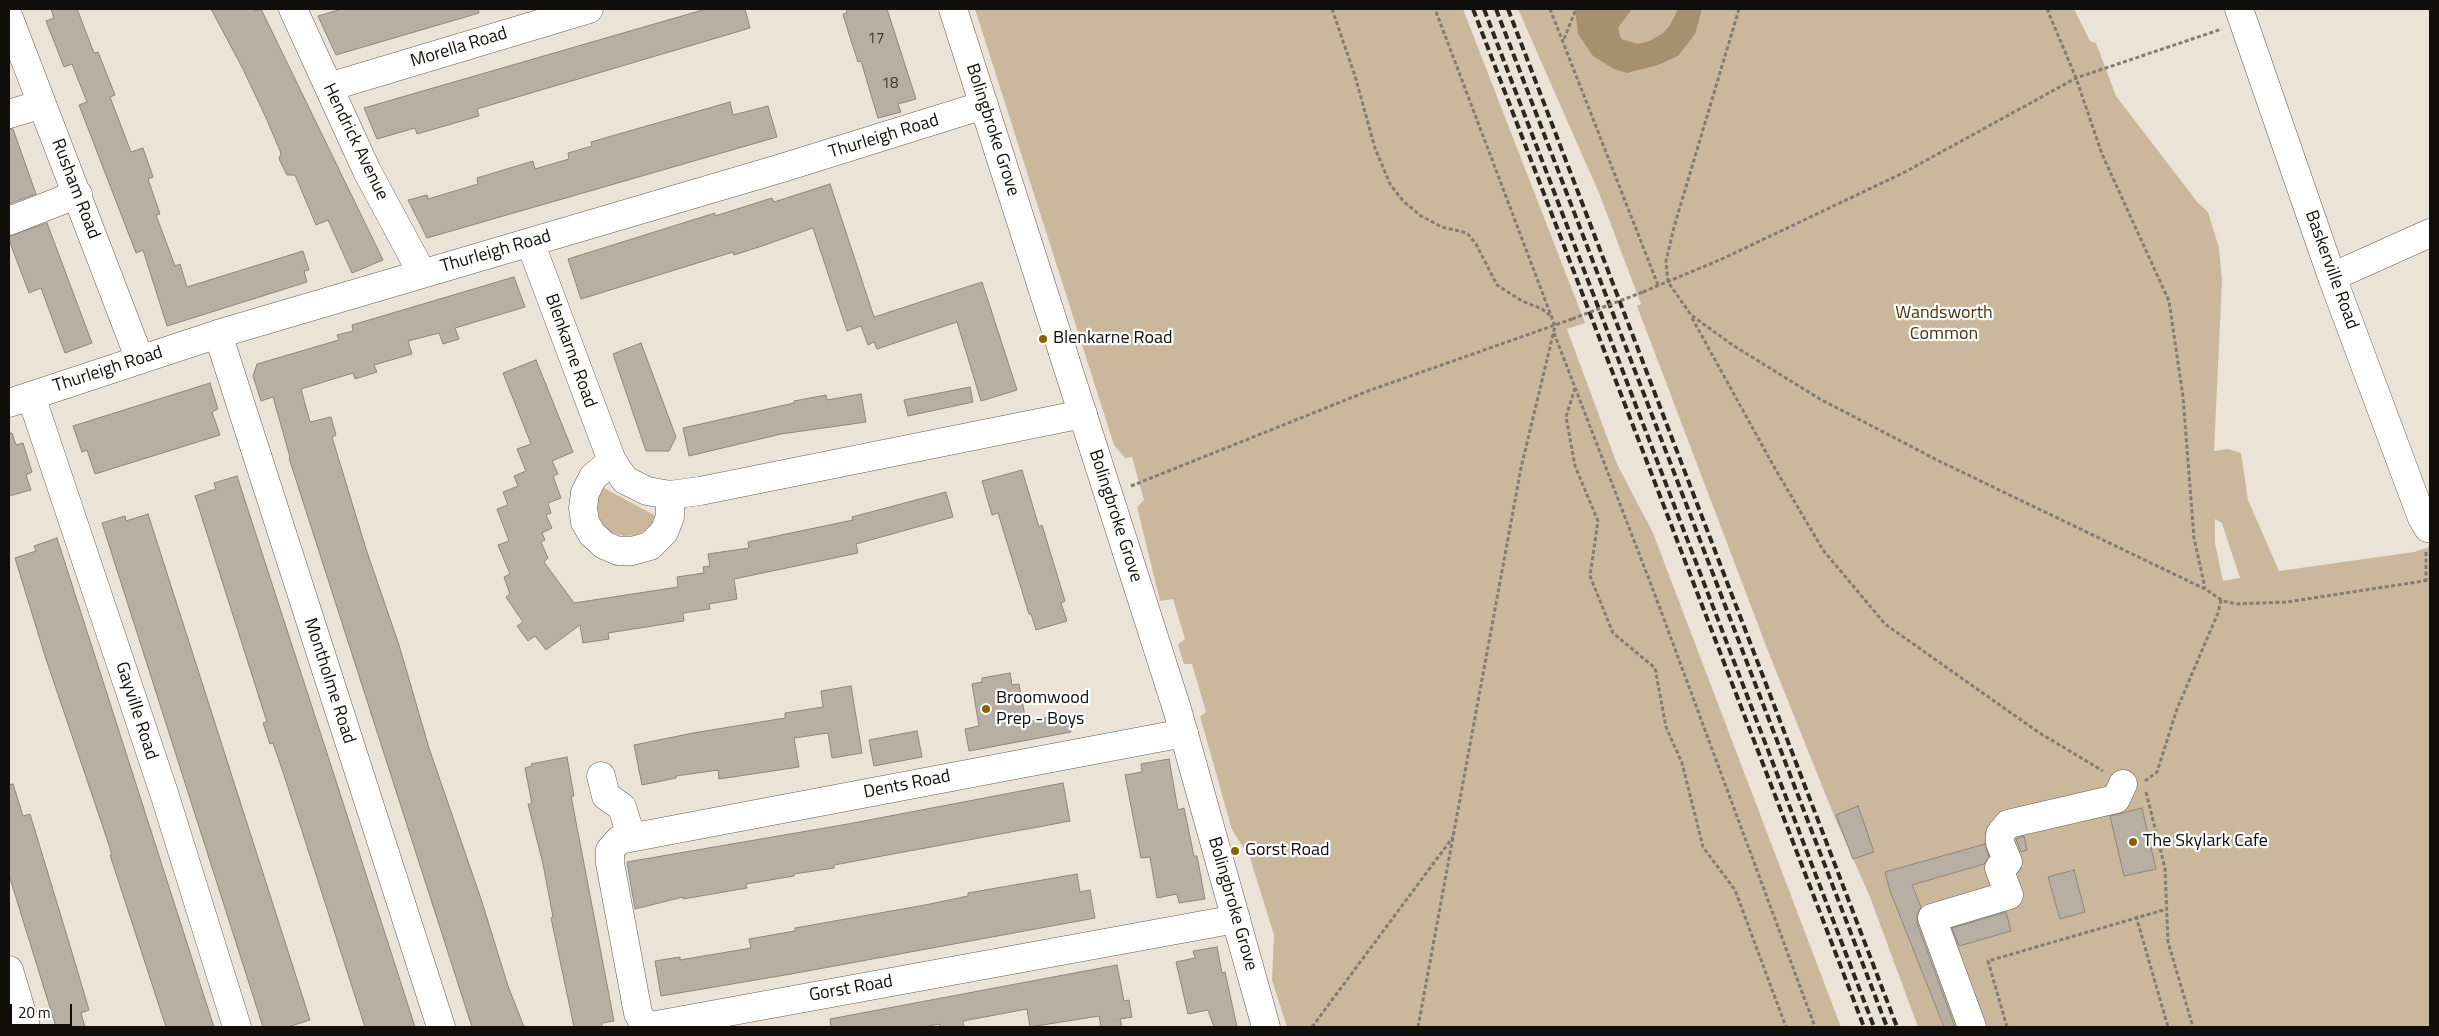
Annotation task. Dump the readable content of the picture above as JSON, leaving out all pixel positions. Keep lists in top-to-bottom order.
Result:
{
  "streets": {
    "street": [
      "Morella Road",
      "Bolingbroke Grove",
      "Thurleigh Road",
      "Hendrick Avenue",
      "Rusham Road",
      "Baskerville Road",
      "Blenkarne Road",
      "Montholme Road",
      "Gayville Road",
      "Dents Road",
      "Gorst Road"
    ]
  },
  "crossings": [
    ["Morella Road", "Hendrick Avenue"],
    ["Bolingbroke Grove", "Thurleigh Road"],
    ["Bolingbroke Grove", "Blenkarne Road"],
    ["Bolingbroke Grove", "Dents Road"],
    ["Bolingbroke Grove", "Gorst Road"],
    ["Thurleigh Road", "Hendrick Avenue"],
    ["Thurleigh Road", "Rusham Road"],
    ["Thurleigh Road", "Blenkarne Road"],
    ["Thurleigh Road", "Montholme Road"],
    ["Thurleigh Road", "Gayville Road"],
    ["Dents Road", "Gorst Road"]
  ],
  "parks": ["Wandsworth Common"],
  "places": [
    "Blenkarne Road",
    "Broomwood Prep - Boys",
    "The Skylark Cafe",
    "Gorst Road"
  ],
  "house_numbers": ["17", "18"],
  "scale_bar": "20 m"
}
